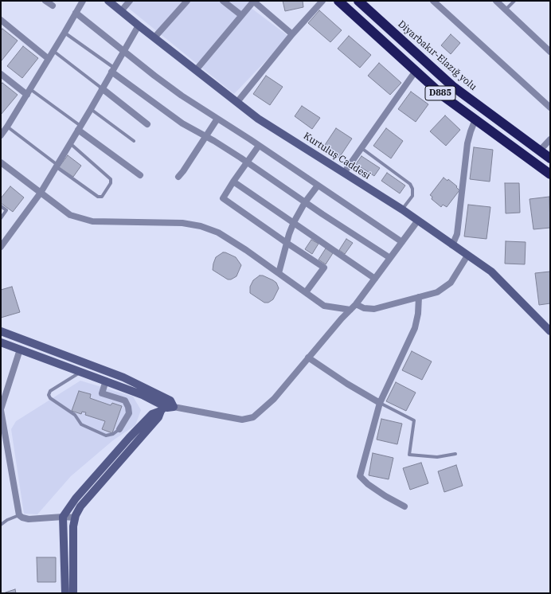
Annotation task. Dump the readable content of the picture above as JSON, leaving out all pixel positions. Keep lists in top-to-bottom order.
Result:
{
  "streets": {
    "highway": ["Diyarbakır-Elazığ yolu", "D885"],
    "street": ["Kurtuluş Caddesi"]
  }
}
